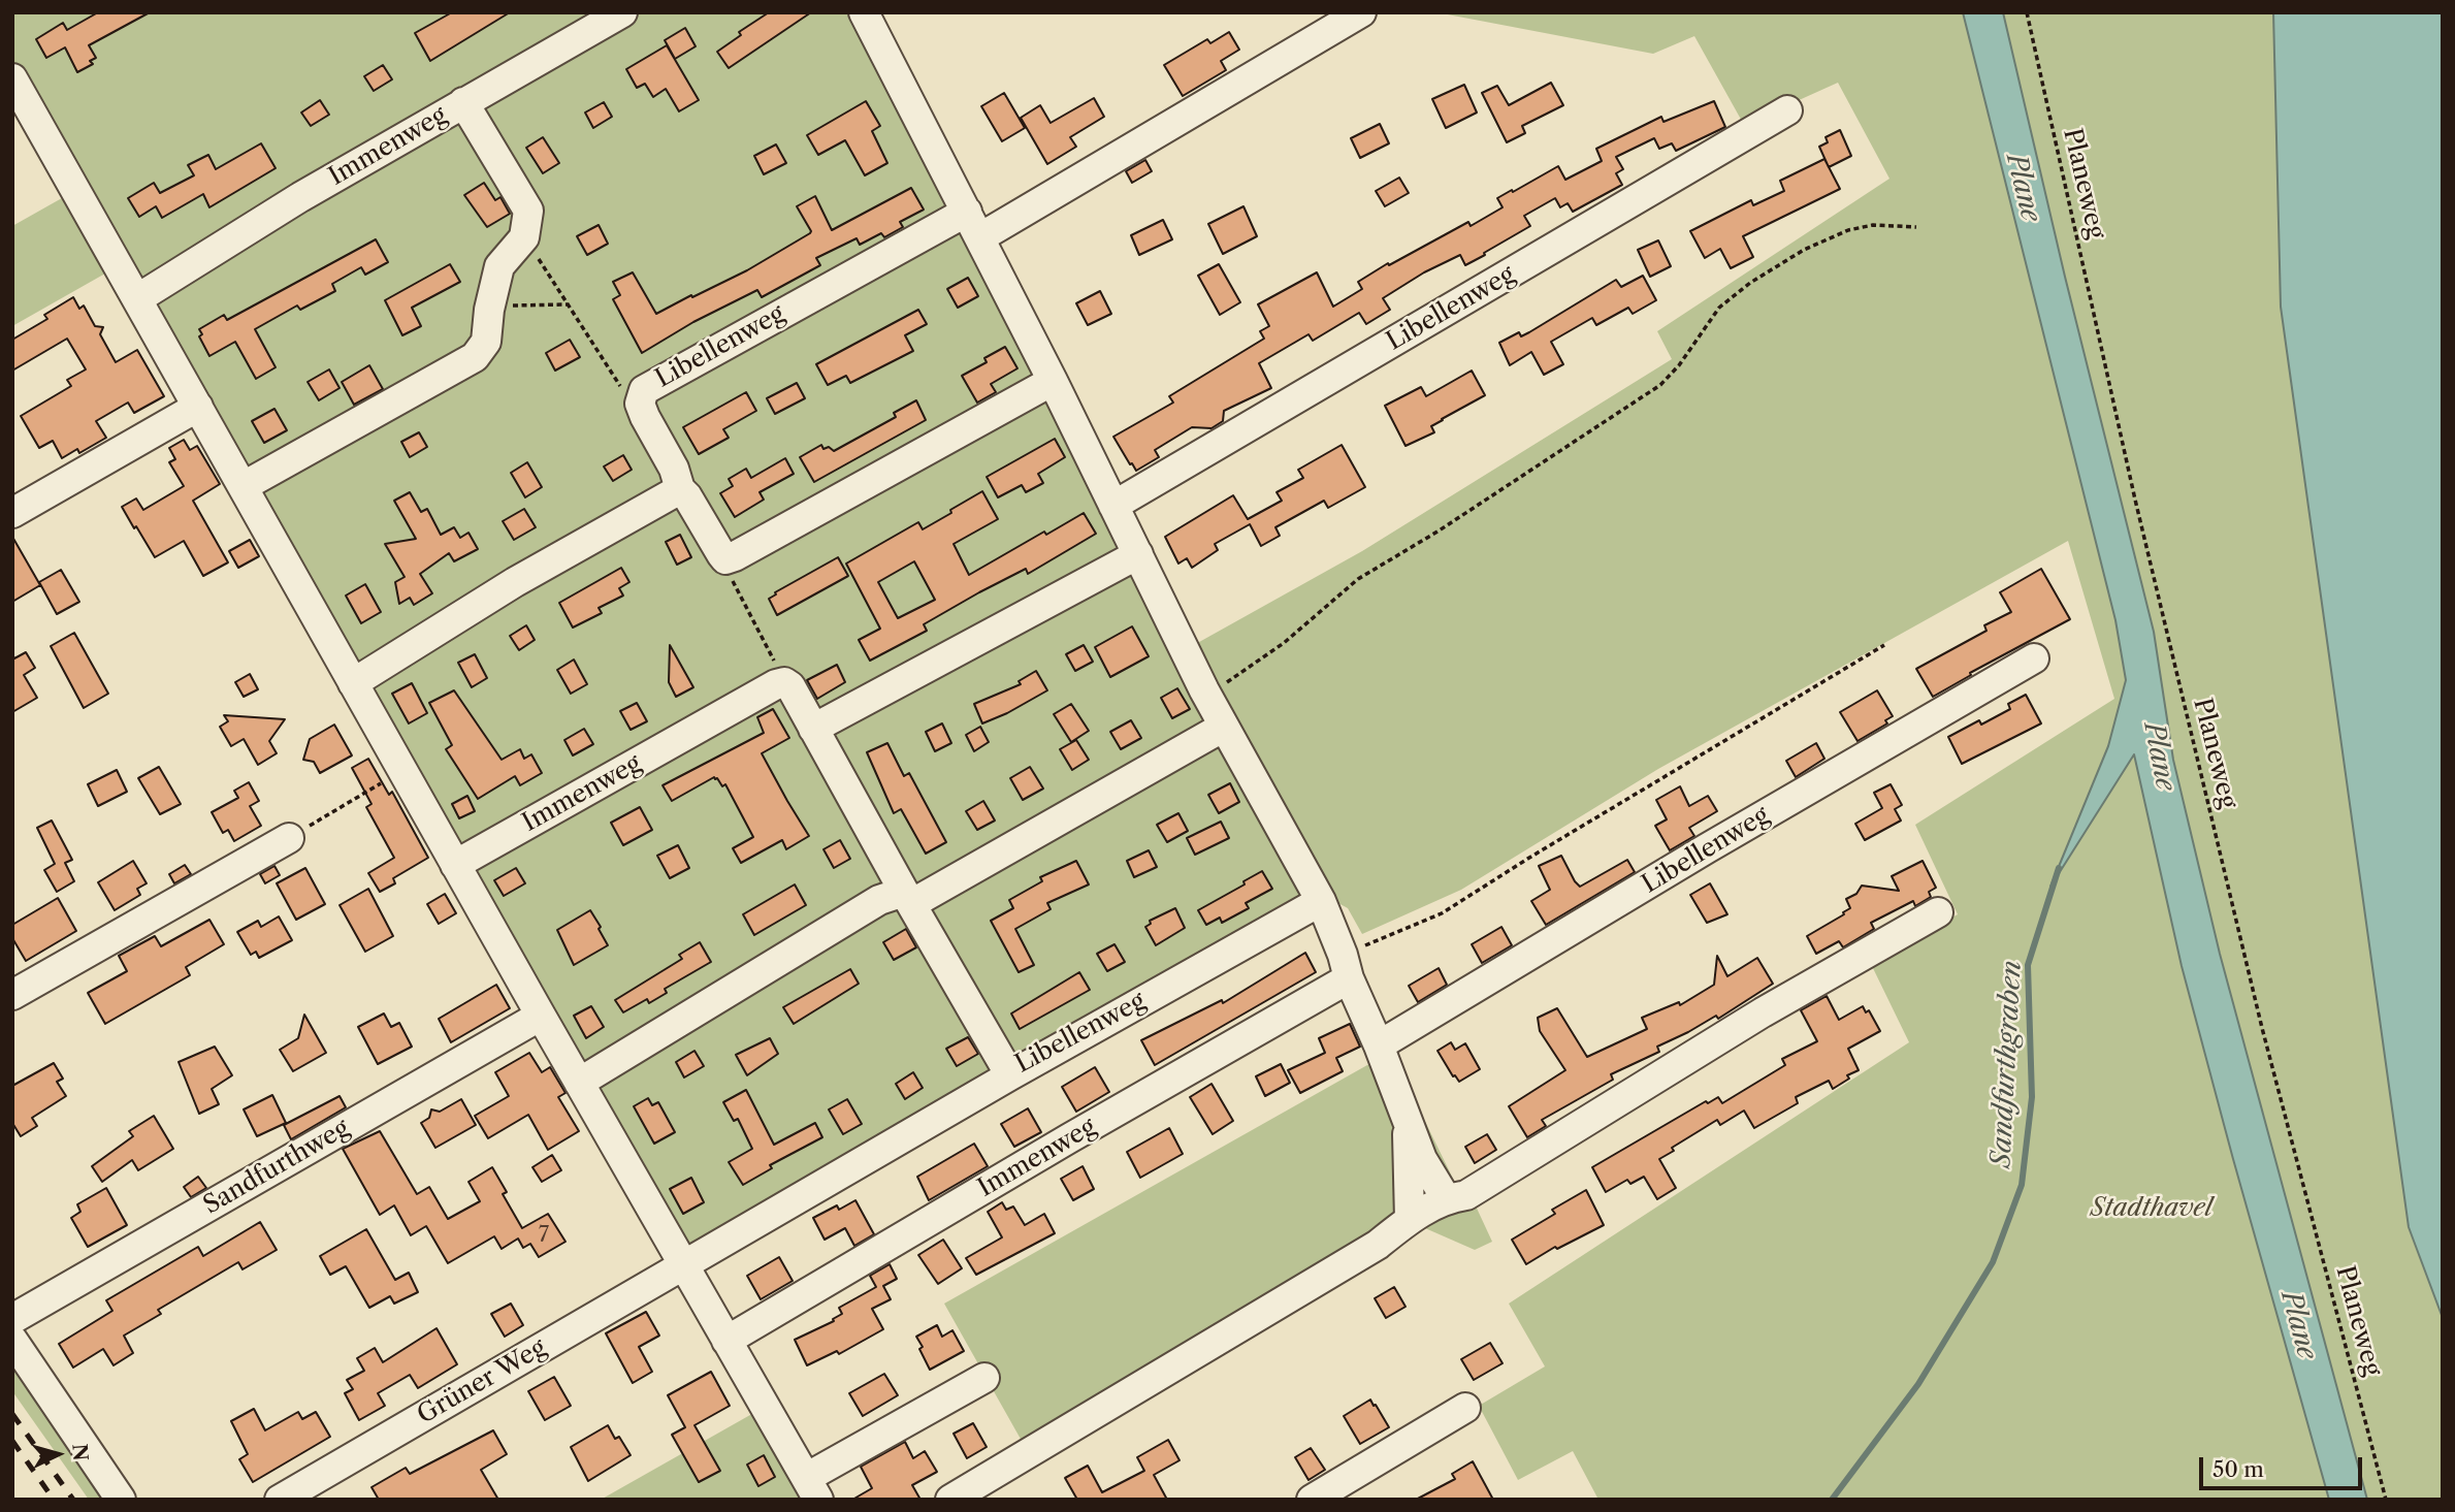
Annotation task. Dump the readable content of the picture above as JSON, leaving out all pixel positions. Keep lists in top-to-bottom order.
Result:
{
  "streets": {
    "street": [
      "Immenweg",
      "Libellenweg",
      "Sandfurthweg",
      "Grüner Weg"
    ],
    "path": ["Planeweg"]
  },
  "crossings": [
    ["Immenweg", "Libellenweg"]
  ],
  "water": ["Plane", "Sandfurthgraben"],
  "parks": ["Stadthavel"],
  "house_numbers": ["7"],
  "scale_bar": "50 m",
  "north": "right"
}
